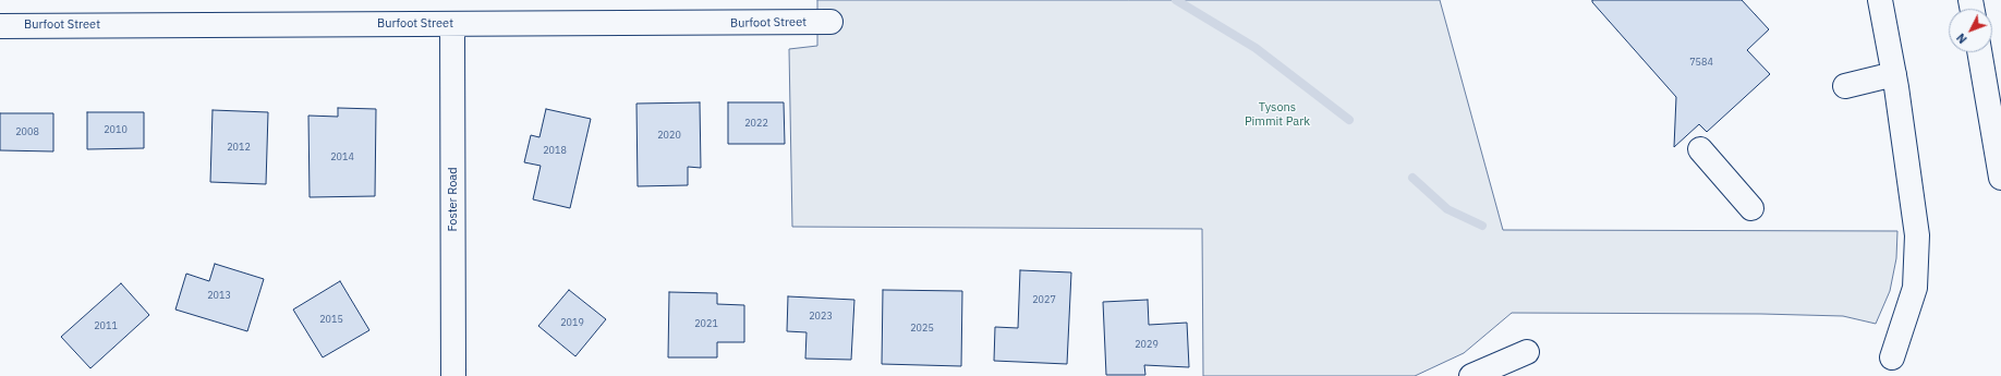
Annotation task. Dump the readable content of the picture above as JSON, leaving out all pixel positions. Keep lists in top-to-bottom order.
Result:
{
  "streets": {
    "street": ["Burfoot Street", "Foster Road"]
  },
  "crossings": [
    ["Burfoot Street", "Foster Road"]
  ],
  "parks": ["Tysons Pimmit Park"],
  "house_numbers": [
    "7584",
    "2022",
    "2010",
    "2008",
    "2020",
    "2012",
    "2018",
    "2014",
    "2013",
    "2027",
    "2023",
    "2015",
    "2019",
    "2021",
    "2011",
    "2025",
    "2029"
  ],
  "north": "bottom left"
}
